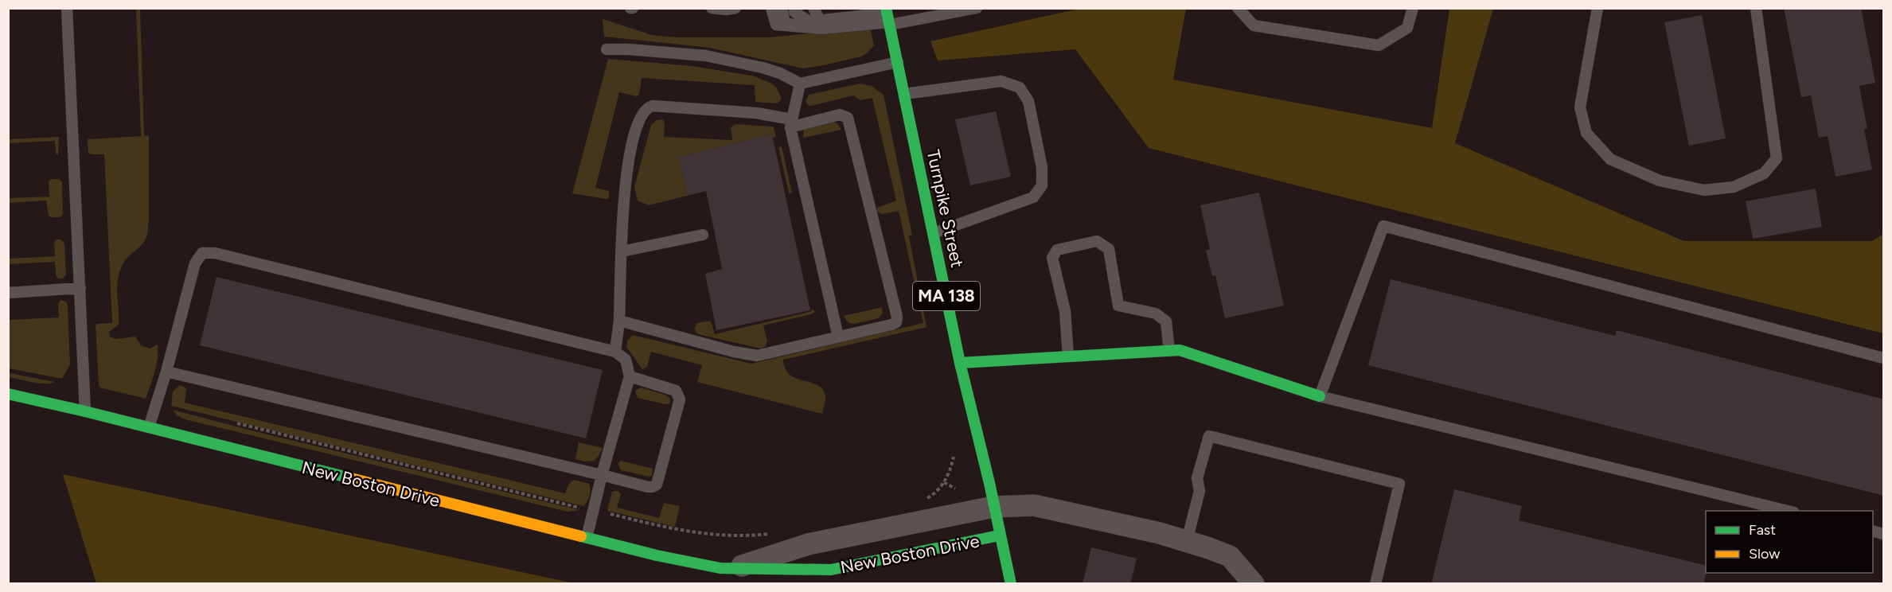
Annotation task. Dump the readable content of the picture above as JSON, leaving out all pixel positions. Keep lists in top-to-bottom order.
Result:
{
  "streets": {
    "street": ["Turnpike Street", "MA 138", "New Boston Drive"]
  },
  "crossings": [
    ["Turnpike Street", "New Boston Drive"]
  ],
  "legend": ["Fast", "Slow"]
}
